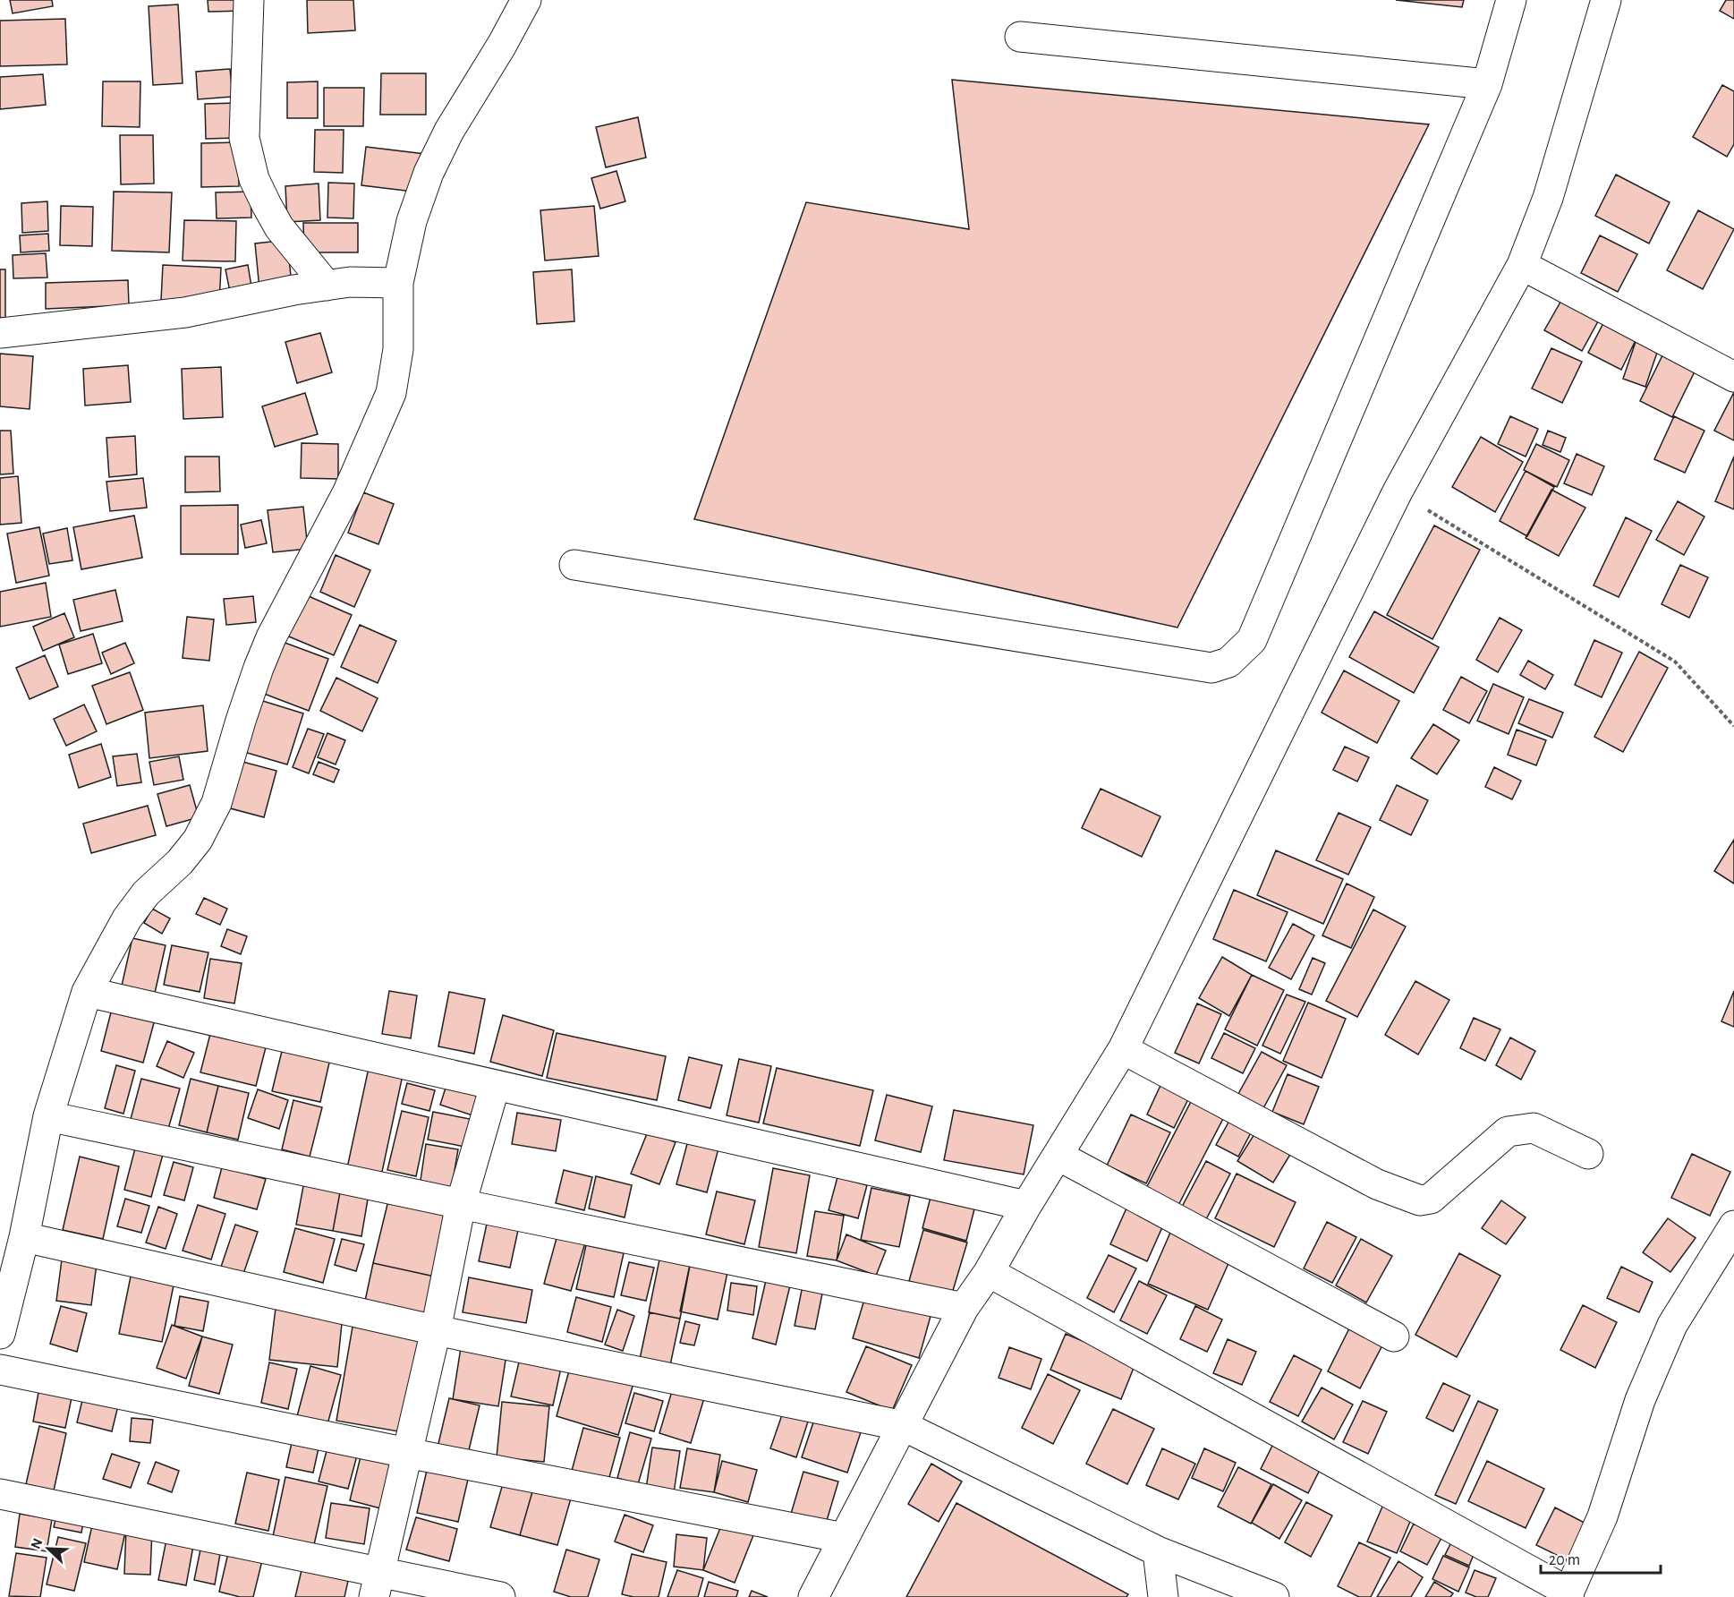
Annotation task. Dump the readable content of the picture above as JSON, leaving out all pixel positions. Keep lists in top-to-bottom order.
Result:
{
  "scale_bar": "20 m",
  "north": "top left"
}
